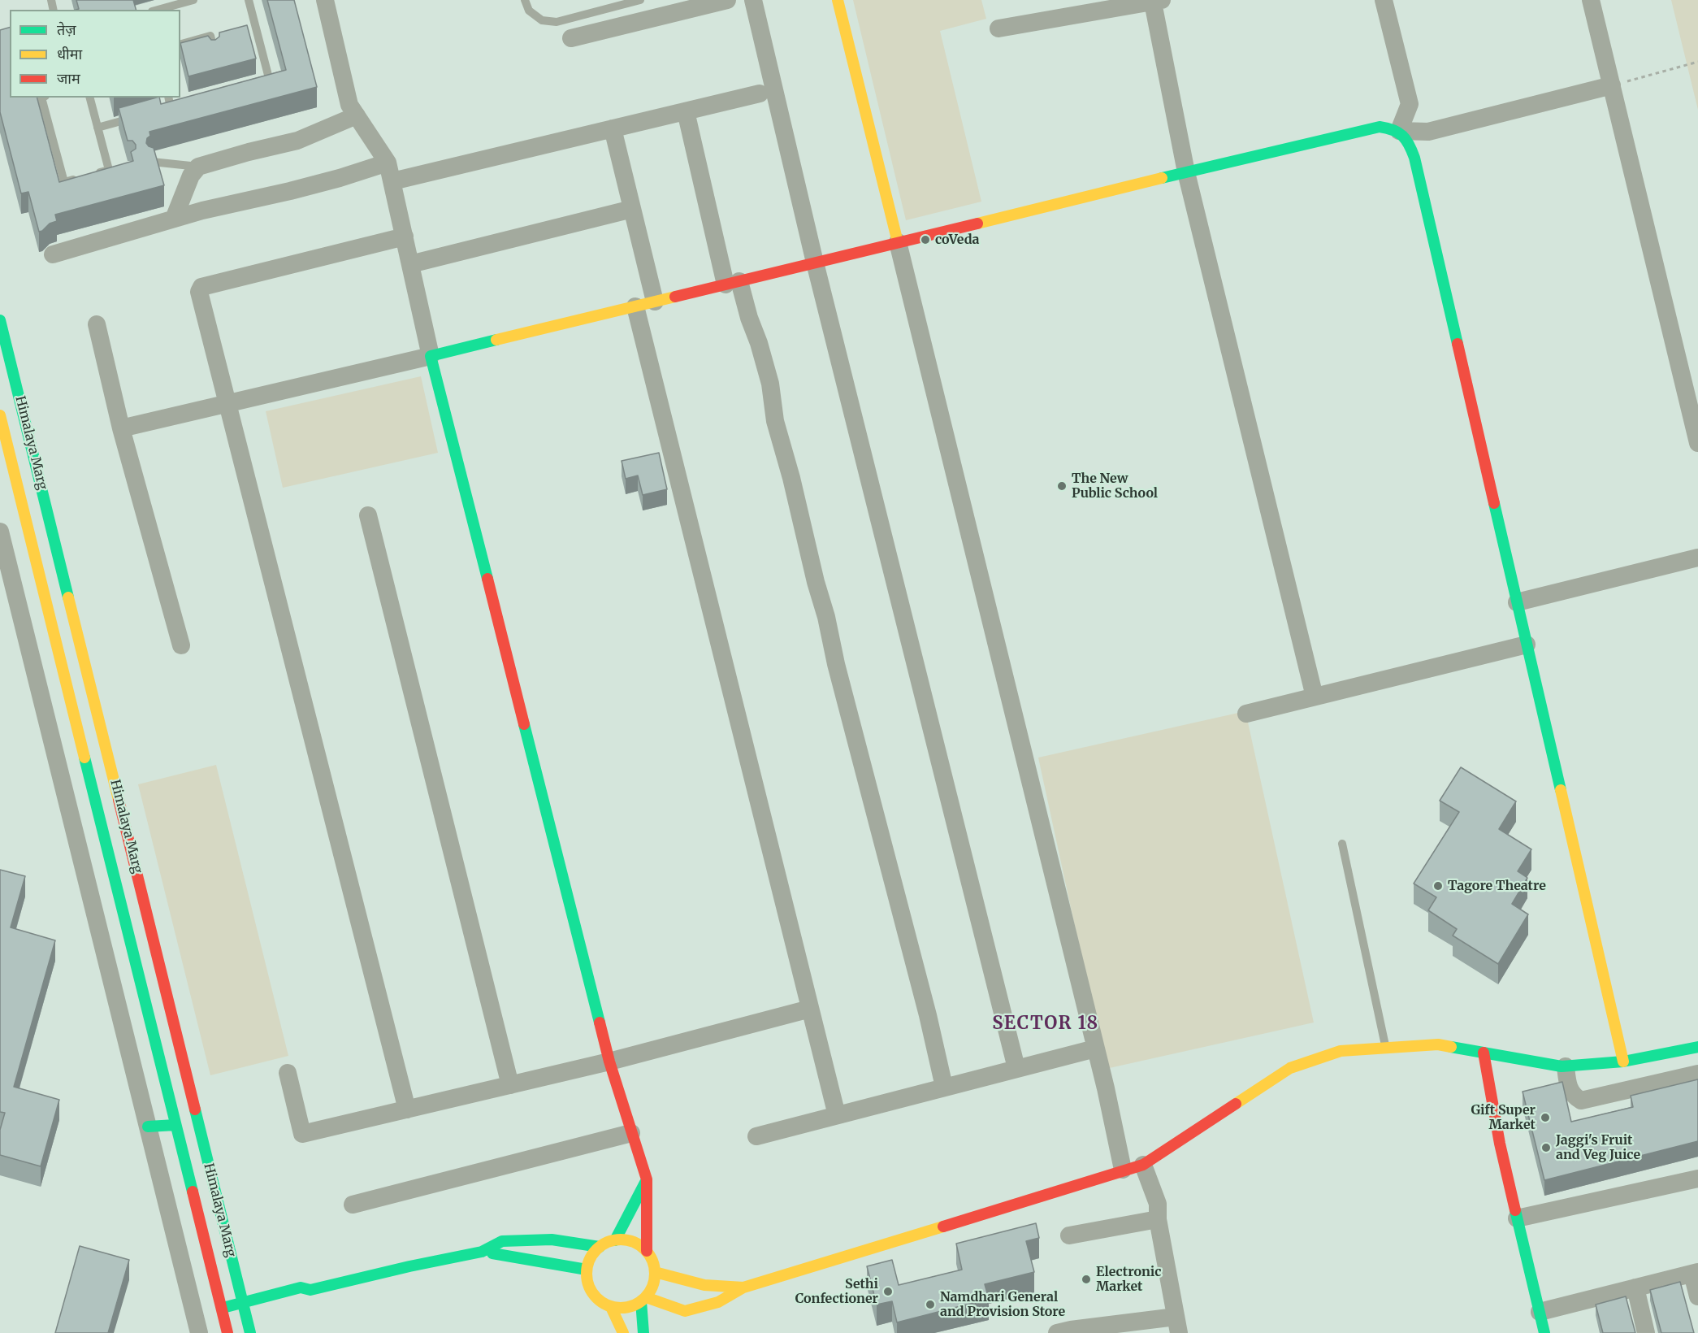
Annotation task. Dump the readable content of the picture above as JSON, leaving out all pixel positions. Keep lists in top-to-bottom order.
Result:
{
  "streets": {
    "street": ["Himalaya Marg"]
  },
  "districts": ["SECTOR 18"],
  "places": [
    "coVeda",
    "The New Public School",
    "Tagore Theatre",
    "Gift Super Market",
    "Jaggi's Fruit and Veg Juice",
    "Electronic Market",
    "Sethi Confectioner",
    "Namdhari General and Provision Store"
  ],
  "legend": ["तेज़", "धीमा", "जाम"]
}
